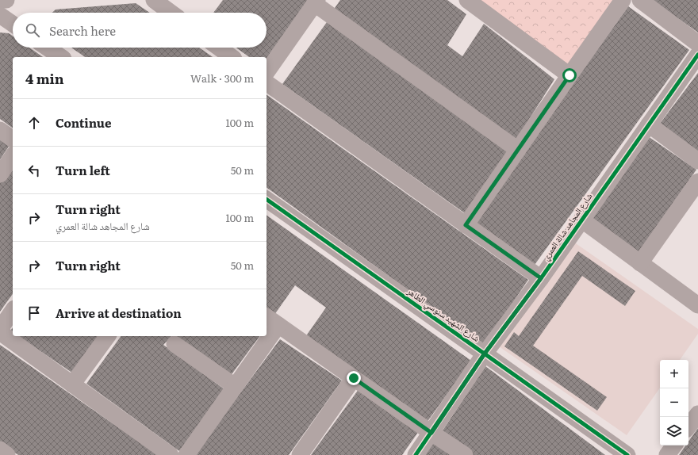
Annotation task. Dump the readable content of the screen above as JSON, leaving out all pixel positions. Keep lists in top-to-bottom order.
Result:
{
  "streets": {
    "street": ["شارع المجاهد شالة العمري", "شارع الشهيد سنوسي الطاهر"]
  },
  "crossings": [
    ["شارع المجاهد شالة العمري", "شارع الشهيد سنوسي الطاهر"]
  ],
  "page": {
    "search": "Search here",
    "heading": ["4 min", "Walk · 300 m"],
    "list": [
      ["Continue", "100 m"],
      ["Turn left", "50 m"],
      ["Turn right", "شارع المجاهد شالة العمري", "100 m"],
      ["Turn right", "50 m"],
      "Arrive at destination"
    ],
    "map_buttons": ["+", "−"]
  }
}
